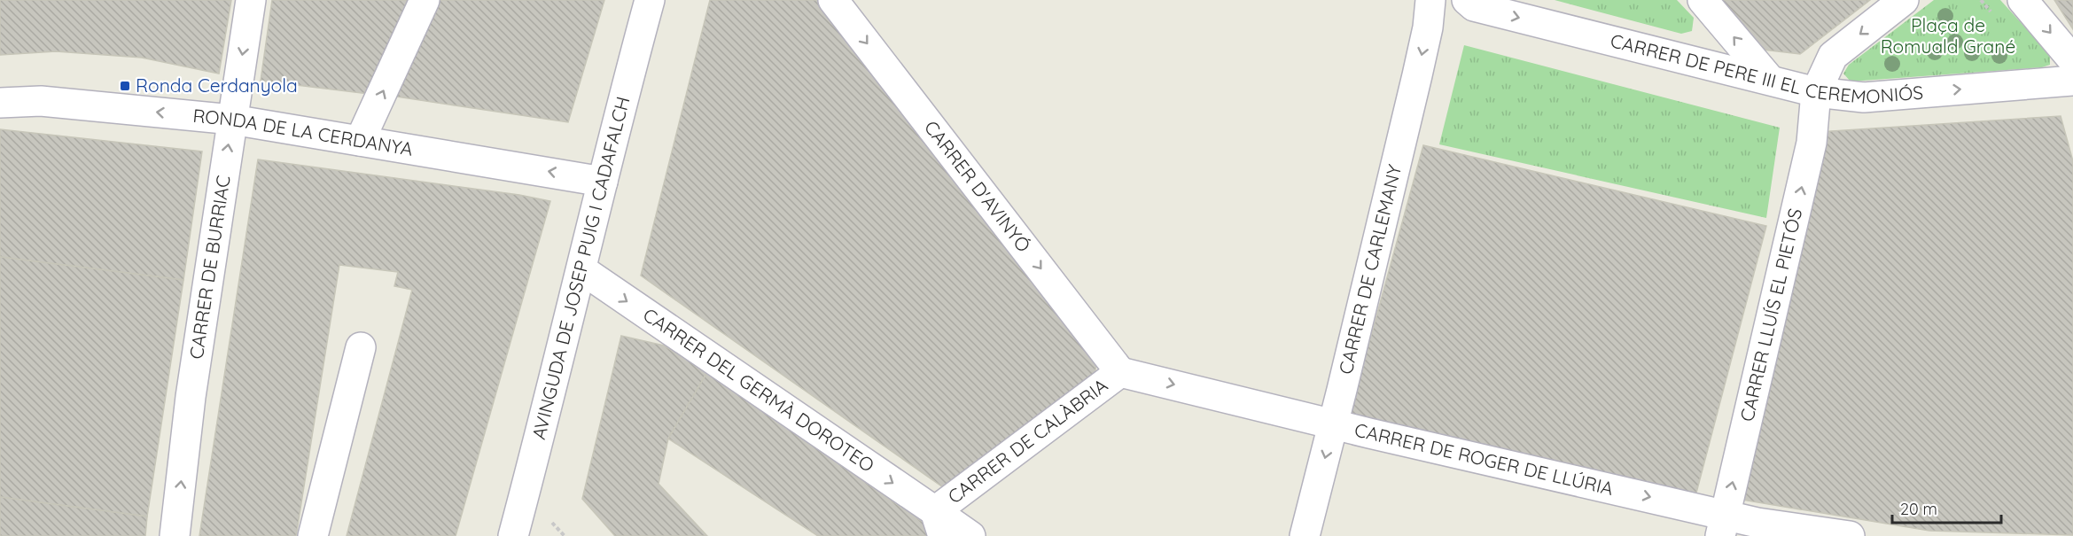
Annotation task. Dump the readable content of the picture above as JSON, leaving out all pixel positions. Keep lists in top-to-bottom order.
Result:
{
  "streets": {
    "street": [
      "CARRER DE PERE III EL CEREMONIÓS",
      "RONDA DE LA CERDANYA",
      "CARRER D'AVINYÓ",
      "CARRER DE BURRIAC",
      "AVINGUDA DE JOSEP PUIG I CADAFALCH",
      "CARRER DE CARLEMANY",
      "CARRER LLUÍS EL PIETÓS",
      "CARRER DEL GERMÀ DOROTEO",
      "CARRER DE CALÀBRIA",
      "CARRER DE ROGER DE LLÚRIA"
    ]
  },
  "crossings": [
    ["CARRER DE PERE III EL CEREMONIÓS", "CARRER LLUÍS EL PIETÓS"],
    ["RONDA DE LA CERDANYA", "CARRER DE BURRIAC"],
    ["RONDA DE LA CERDANYA", "AVINGUDA DE JOSEP PUIG I CADAFALCH"],
    ["CARRER D'AVINYÓ", "CARRER DE CALÀBRIA"],
    ["CARRER D'AVINYÓ", "CARRER DE ROGER DE LLÚRIA"],
    ["AVINGUDA DE JOSEP PUIG I CADAFALCH", "CARRER DEL GERMÀ DOROTEO"],
    ["CARRER DE CARLEMANY", "CARRER DE ROGER DE LLÚRIA"],
    ["CARRER LLUÍS EL PIETÓS", "CARRER DE ROGER DE LLÚRIA"],
    ["CARRER DEL GERMÀ DOROTEO", "CARRER DE CALÀBRIA"],
    ["CARRER DE CALÀBRIA", "CARRER DE ROGER DE LLÚRIA"]
  ],
  "one_way": [
    "CARRER DE PERE III EL CEREMONIÓS",
    "RONDA DE LA CERDANYA",
    "CARRER D'AVINYÓ",
    "CARRER DE CARLEMANY",
    "CARRER DEL GERMÀ DOROTEO",
    "CARRER DE ROGER DE LLÚRIA"
  ],
  "parks": ["Plaça de Romuald Grané"],
  "places": {
    "transit": ["Ronda Cerdanyola"]
  },
  "scale_bar": "20 m"
}
